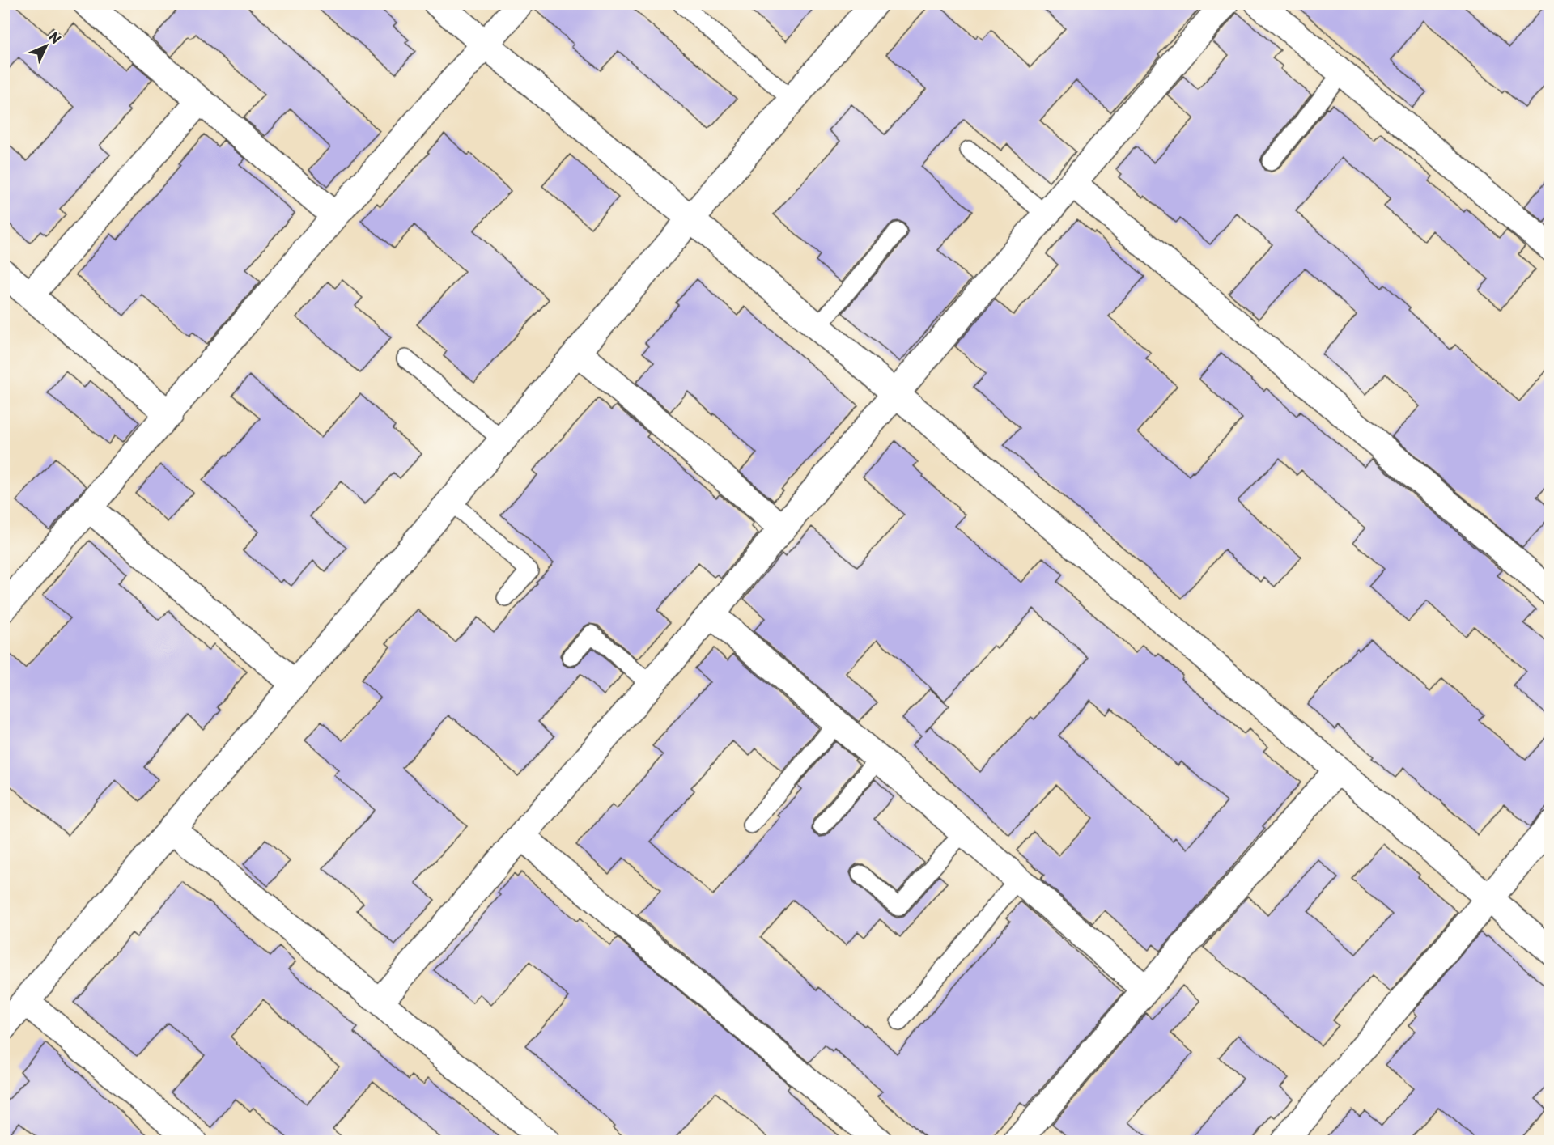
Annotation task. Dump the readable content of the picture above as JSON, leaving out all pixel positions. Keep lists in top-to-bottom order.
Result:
{
  "north": "top right"
}
